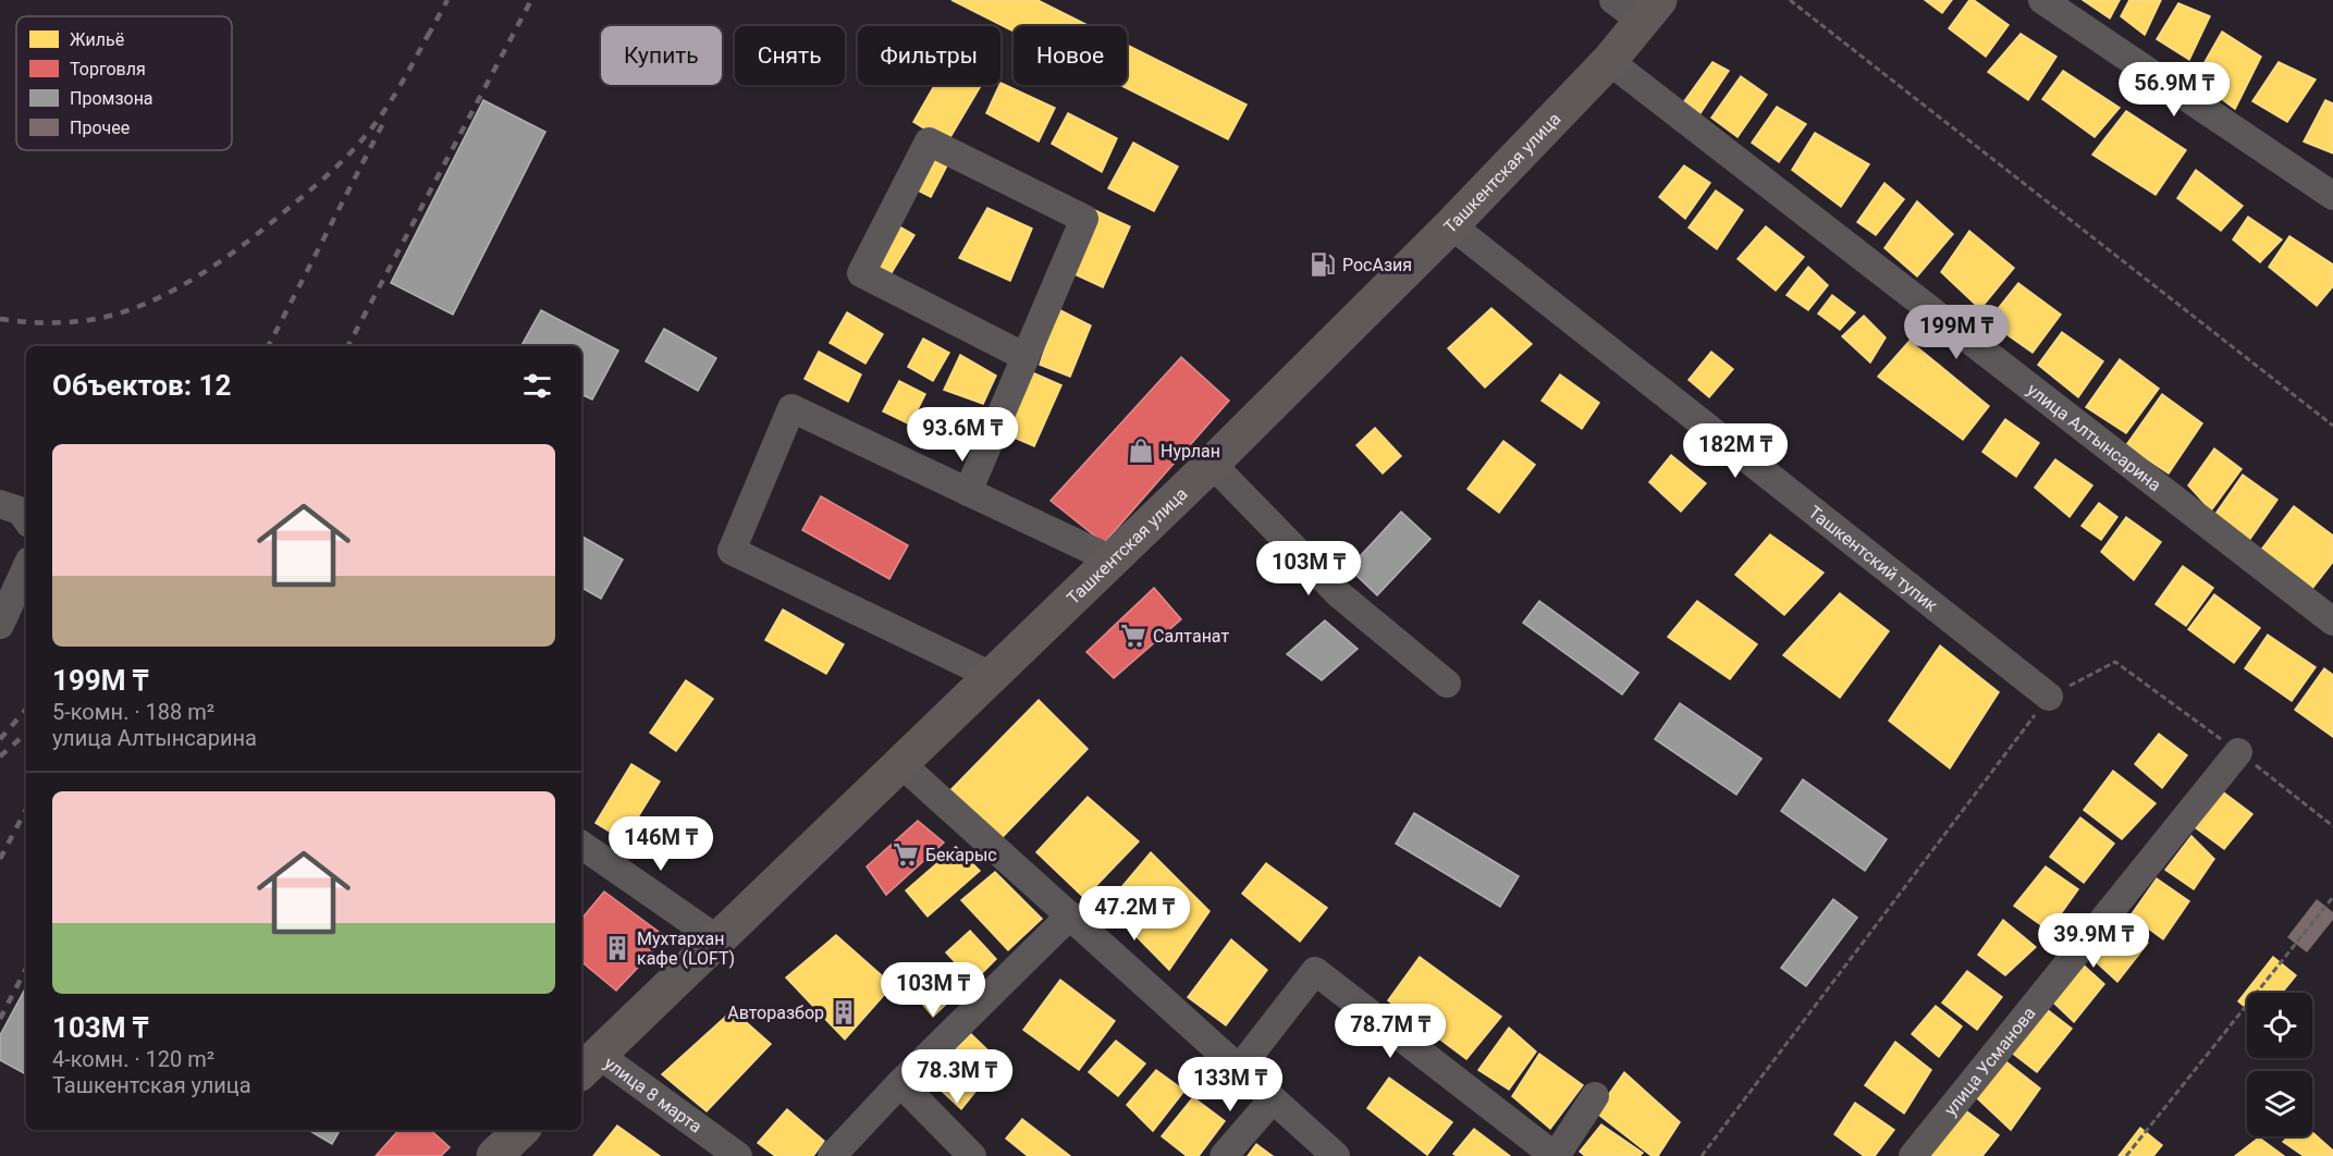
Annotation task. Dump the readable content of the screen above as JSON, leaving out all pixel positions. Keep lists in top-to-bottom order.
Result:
{
  "streets": {
    "main road": ["Ташкентская улица"],
    "street": [
      "улица Алтынсарина",
      "Ташкентский тупик",
      "улица Усманова",
      "улица 8 марта"
    ]
  },
  "crossings": [
    ["Ташкентская улица", "улица Алтынсарина"],
    ["Ташкентская улица", "Ташкентский тупик"],
    ["Ташкентская улица", "улица 8 марта"]
  ],
  "places": {
    "fuel station": ["РосАзия"],
    "shop": ["Нурлан"],
    "supermarket": ["Салтанат", "Бекарыс"],
    "building": ["Мухтархан кафе (LOFT)", "Авторазбор"]
  },
  "legend": [
    "Жильё",
    "Торговля",
    "Промзона",
    "Прочее"
  ],
  "page": {
    "chip": [
      "Купить",
      "Снять",
      "Фильтры",
      "Новое"
    ],
    "price": [
      "56.9M ₸",
      "199M ₸",
      "93.6M ₸",
      "182M ₸",
      "103M ₸",
      "146M ₸",
      "47.2M ₸",
      "39.9M ₸",
      "103M ₸",
      "78.7M ₸",
      "78.3M ₸",
      "133M ₸"
    ],
    "heading": "Объектов: 12",
    "list": [
      {
        "name": "199M ₸",
        "note": "5-комн. · 188 m² · улица Алтынсарина"
      },
      {
        "name": "103M ₸",
        "note": "4-комн. · 120 m² · Ташкентская улица"
      }
    ]
  }
}
